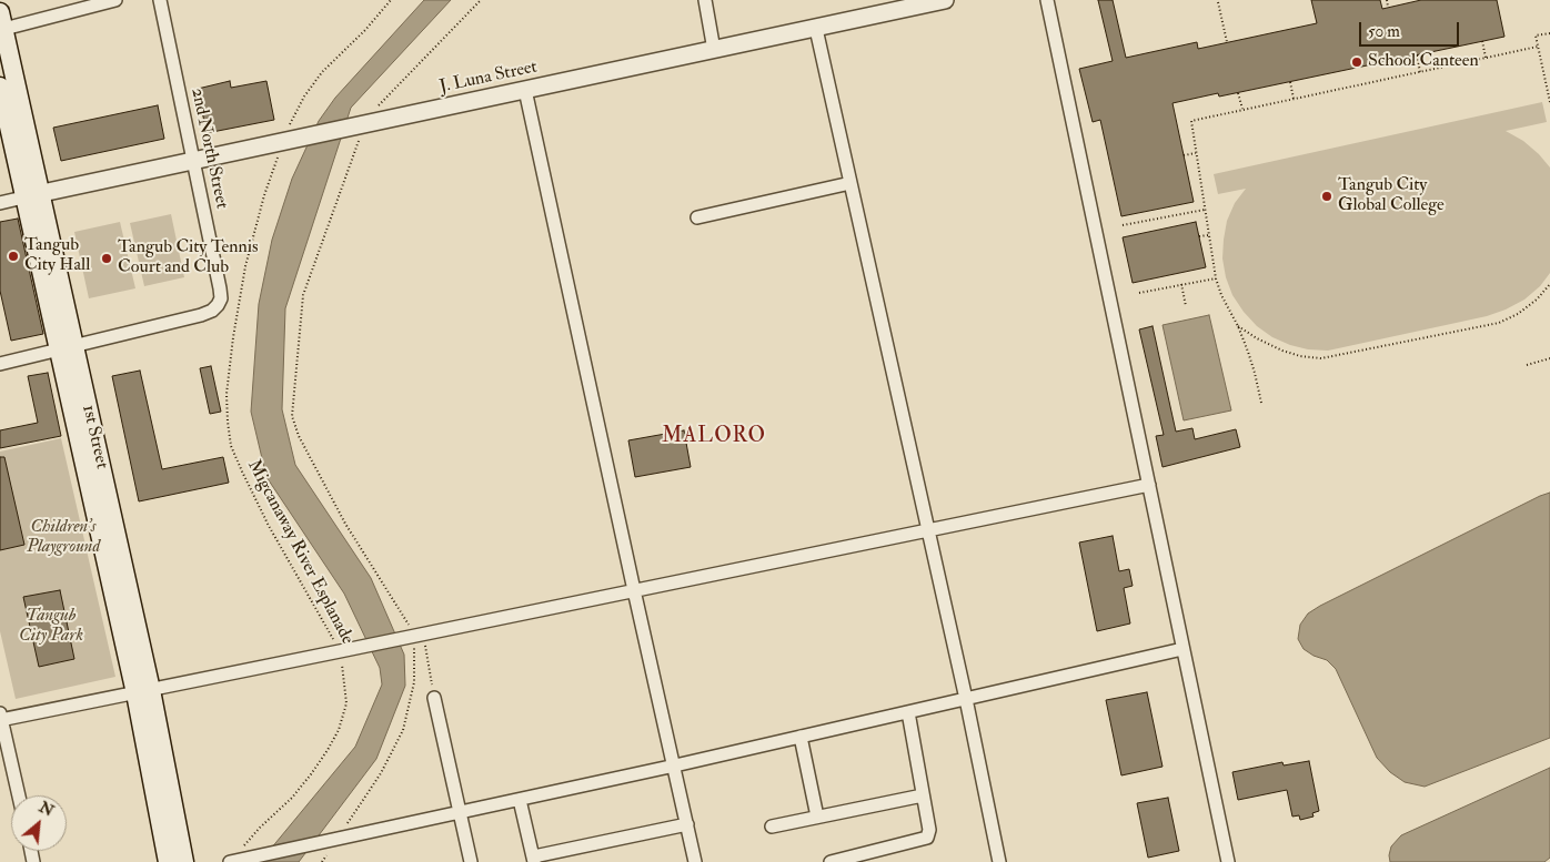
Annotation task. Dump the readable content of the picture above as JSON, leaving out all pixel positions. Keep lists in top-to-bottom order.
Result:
{
  "streets": {
    "main road": ["1st Street"],
    "street": ["J. Luna Street", "2nd North Street"],
    "path": ["Migcanaway River Esplanade"]
  },
  "crossings": [
    ["J. Luna Street", "2nd North Street"],
    ["J. Luna Street", "1st Street"],
    ["J. Luna Street", "Migcanaway River Esplanade"],
    ["2nd North Street", "1st Street"]
  ],
  "districts": ["MALORO"],
  "parks": ["Children's Playground", "Tangub City Park"],
  "places": [
    "School Canteen",
    "Tangub City Global College",
    "Tangub City Hall",
    "Tangub City Tennis Court and Club"
  ],
  "scale_bar": "50 m",
  "north": "top right"
}
